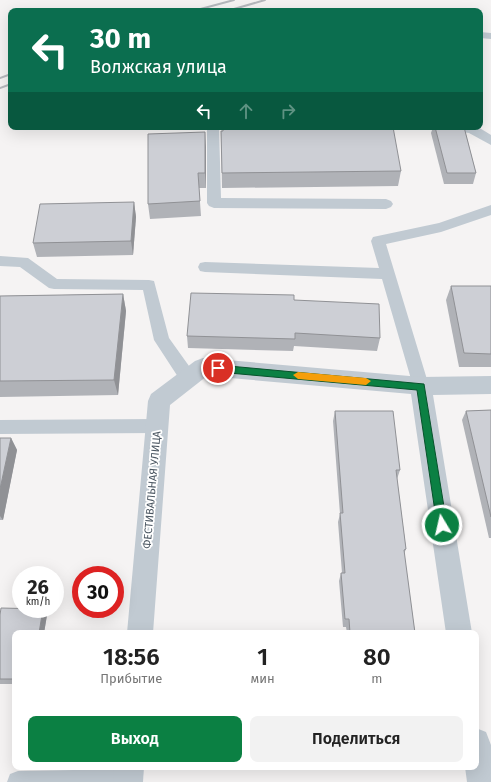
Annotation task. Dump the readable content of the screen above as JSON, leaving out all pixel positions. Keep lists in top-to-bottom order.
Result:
{
  "streets": {
    "street": ["ФЕСТИВАЛЬНАЯ УЛИЦА"]
  },
  "page": {
    "turn": ["30 m", "Волжская улица"],
    "speed": "26 km/h",
    "limit": "30",
    "eta": [
      "18:56",
      "Прибытие",
      "1",
      "мин",
      "80",
      "m"
    ],
    "buttons": ["Выход", "Поделиться"]
  }
}
